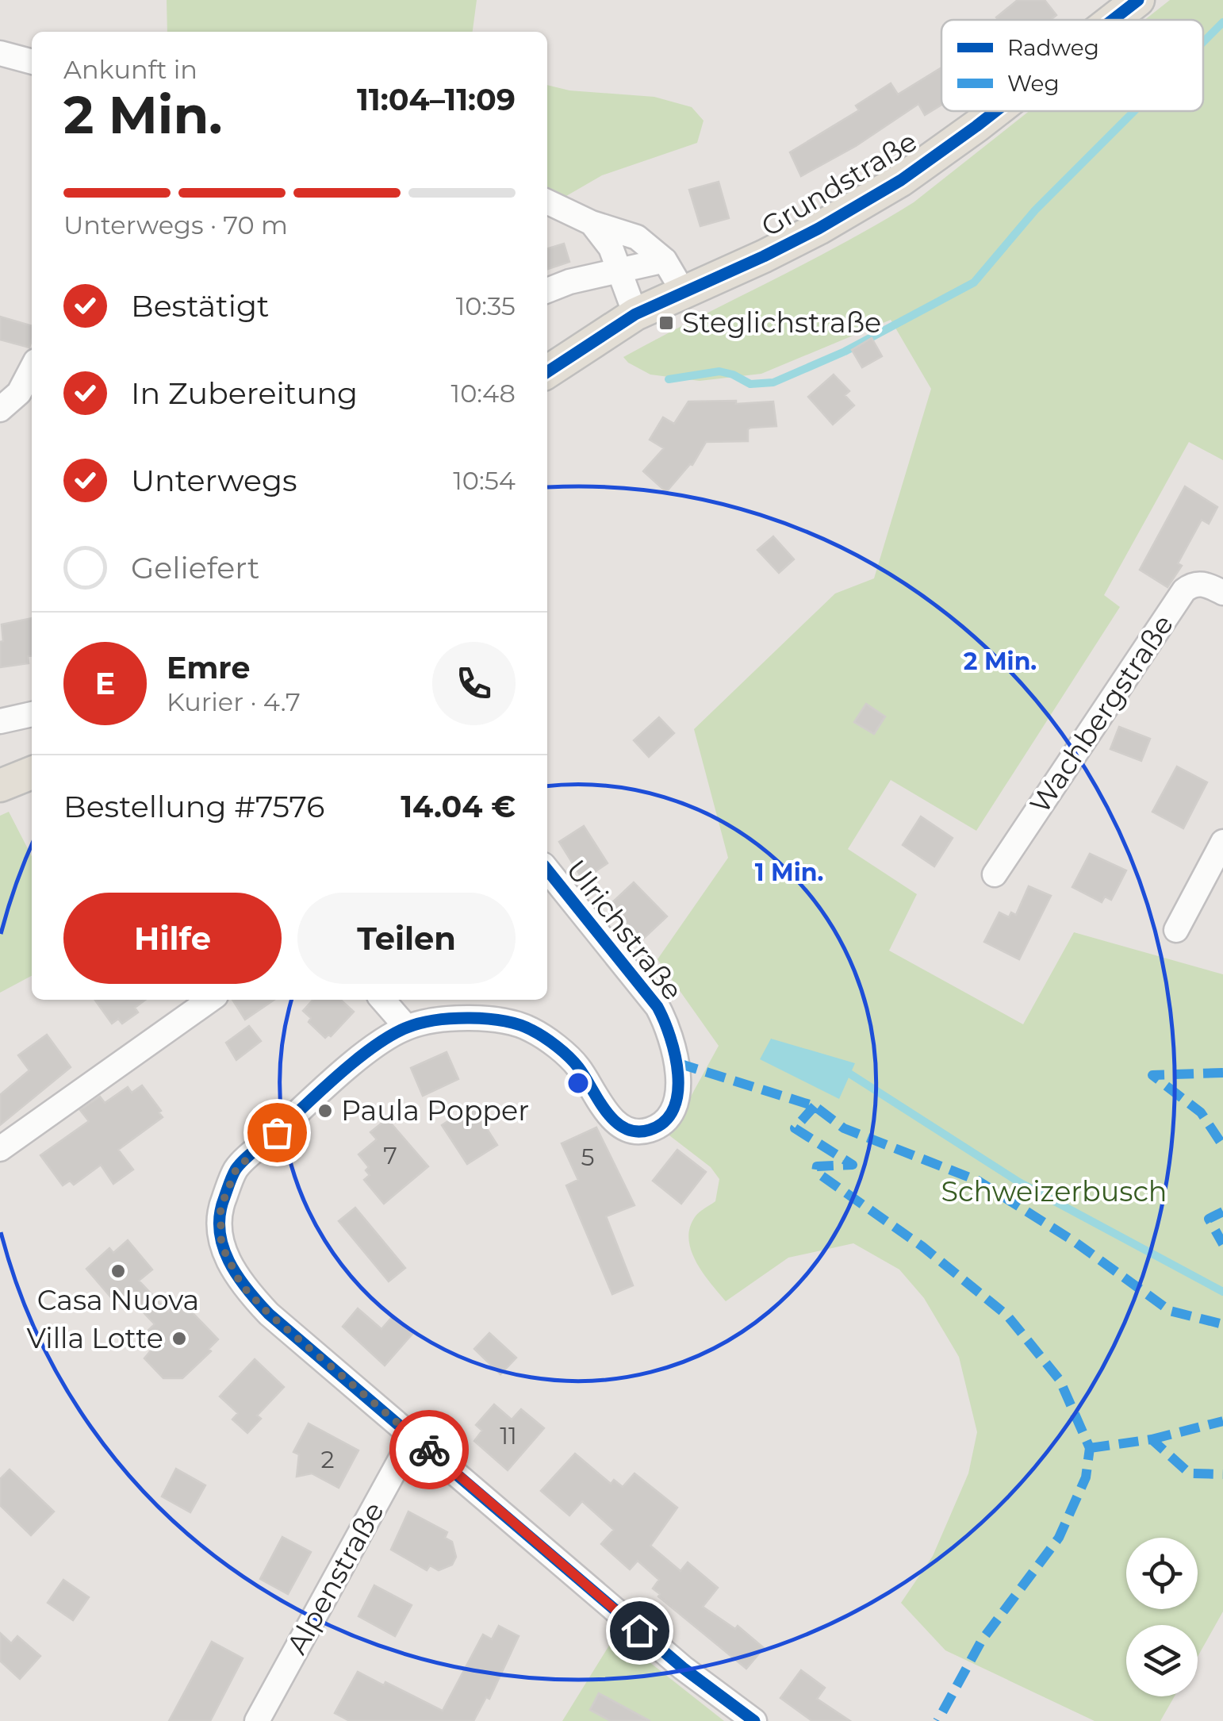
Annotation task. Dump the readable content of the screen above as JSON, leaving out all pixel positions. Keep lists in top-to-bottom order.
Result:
{
  "streets": {
    "main road": ["Grundstraße"],
    "street": ["Wachbergstraße", "Ulrichstraße", "Alpenstraße"]
  },
  "crossings": [
    ["Ulrichstraße", "Alpenstraße"]
  ],
  "parks": ["Schweizerbusch"],
  "places": {
    "transit": ["Steglichstraße"],
    "other": ["Paula Popper", "Casa Nuova", "Villa Lotte"]
  },
  "house_numbers": [
    "7",
    "5",
    "11",
    "2"
  ],
  "legend": ["Radweg", "Weg"],
  "page": {
    "heading": ["2 Min.", "Ankunft in", "11:04–11:09"],
    "panel": [
      "Emre",
      "Kurier · 4.7",
      "Bestellung #7576",
      "14.04 €"
    ],
    "bar": "Unterwegs · 70 m",
    "list": [
      ["Bestätigt", "10:35"],
      ["In Zubereitung", "10:48"],
      ["Unterwegs", "10:54"],
      "Geliefert"
    ],
    "round": "E",
    "buttons": ["Hilfe", "Teilen"]
  },
  "rings": ["2 Min.", "1 Min."]
}
